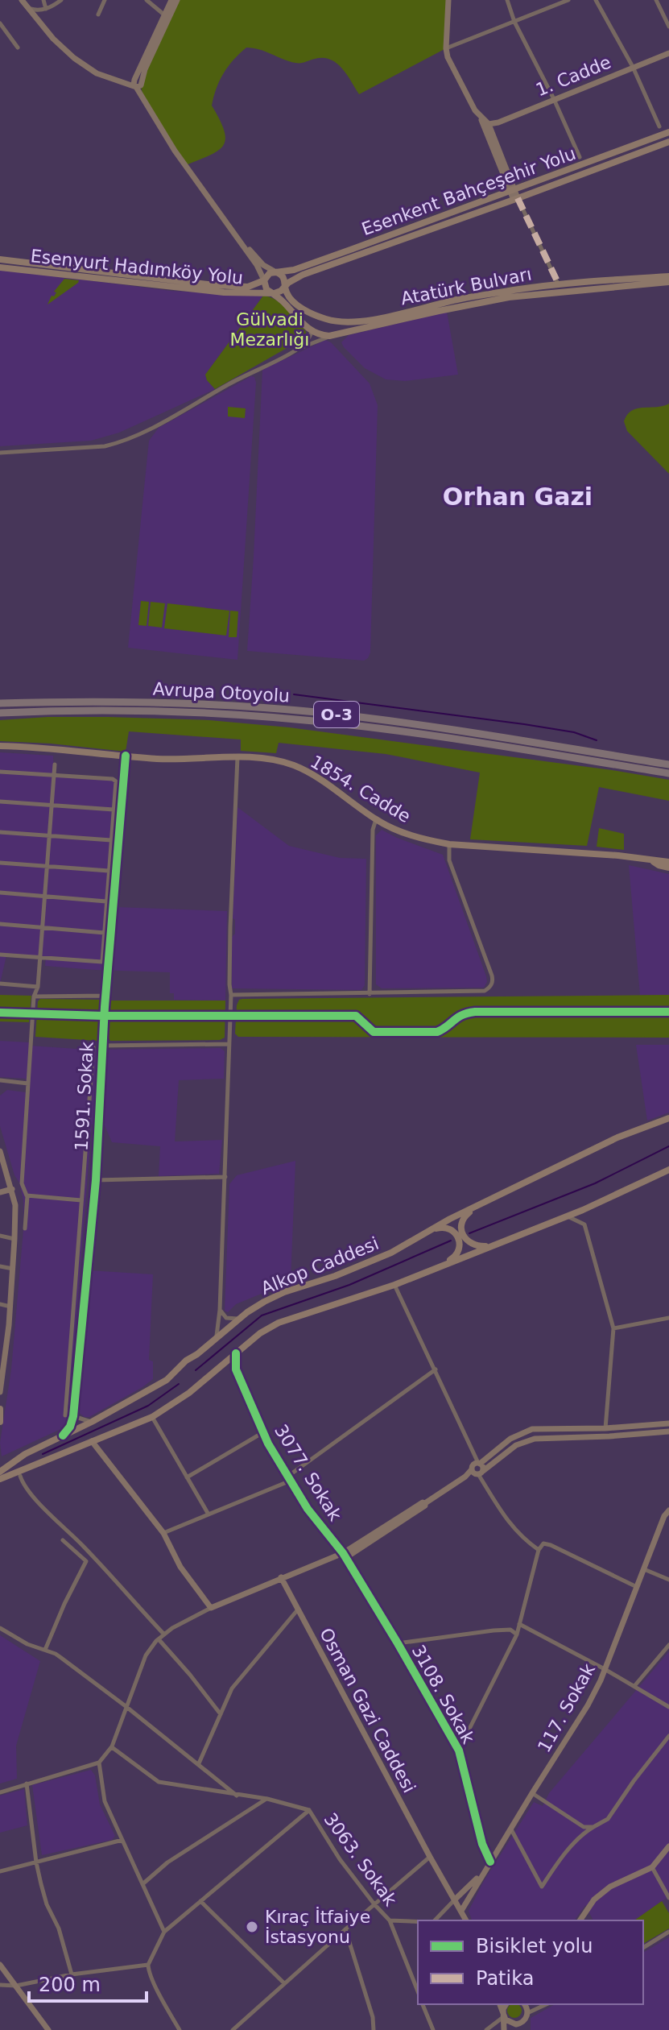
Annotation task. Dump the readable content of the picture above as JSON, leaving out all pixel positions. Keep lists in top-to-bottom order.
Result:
{
  "streets": {
    "highway": ["Avrupa Otoyolu", "O-3"],
    "main road": [
      "Esenkent Bahçeşehir Yolu",
      "Esenyurt Hadımköy Yolu",
      "Atatürk Bulvarı",
      "1854. Cadde",
      "Alkop Caddesi"
    ],
    "street": [
      "1. Cadde",
      "1591. Sokak",
      "3077. Sokak",
      "3108. Sokak",
      "117. Sokak",
      "Osman Gazi Caddesi",
      "3063. Sokak"
    ]
  },
  "crossings": [
    ["Esenkent Bahçeşehir Yolu", "Esenyurt Hadımköy Yolu"],
    ["Esenkent Bahçeşehir Yolu", "Atatürk Bulvarı"],
    ["Esenyurt Hadımköy Yolu", "Atatürk Bulvarı"],
    ["1854. Cadde", "1591. Sokak"],
    ["1591. Sokak", "Alkop Caddesi"],
    ["3077. Sokak", "3108. Sokak"],
    ["3108. Sokak", "117. Sokak"]
  ],
  "districts": ["Orhan Gazi"],
  "parks": ["Gülvadi Mezarlığı"],
  "places": ["Kıraç İtfaiye İstasyonu"],
  "legend": ["Bisiklet yolu", "Patika"],
  "scale_bar": "200 m"
}
